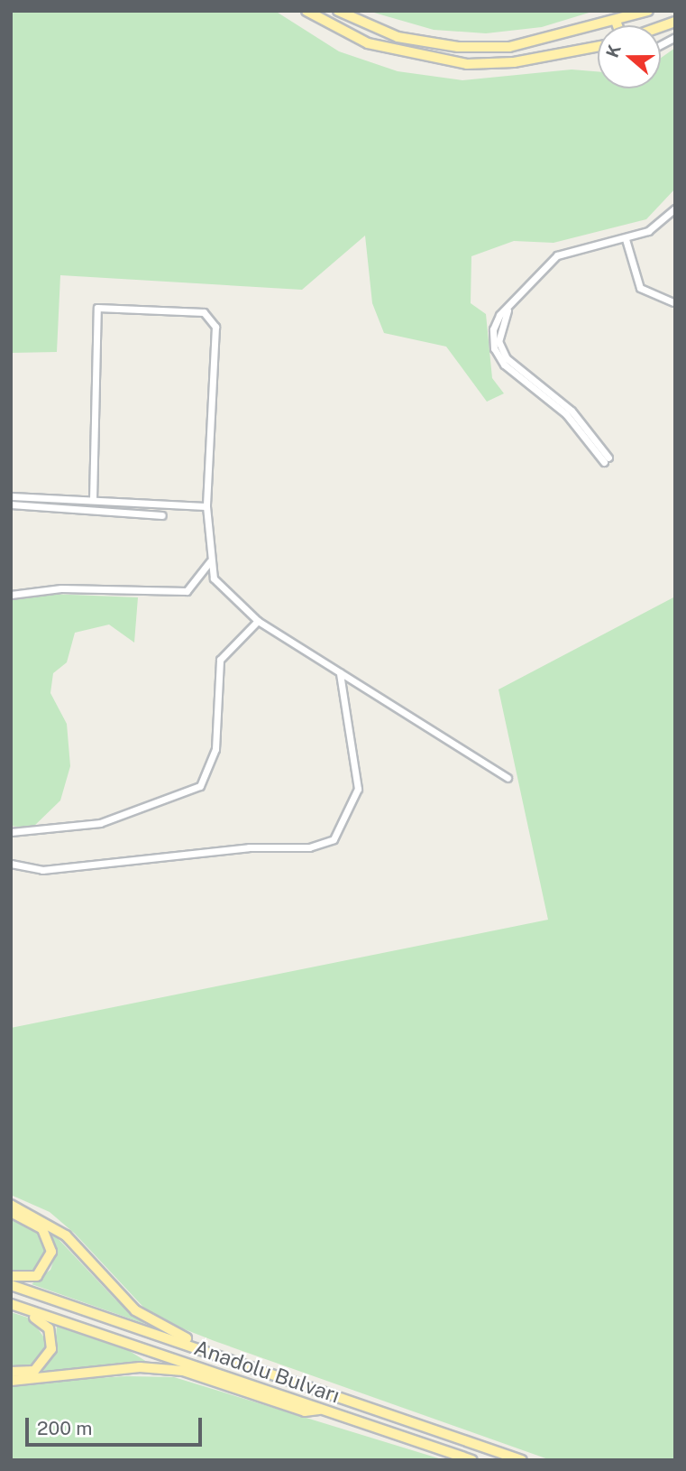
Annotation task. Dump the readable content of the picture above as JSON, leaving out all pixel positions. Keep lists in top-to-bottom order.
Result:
{
  "streets": {
    "main road": ["Anadolu Bulvarı"]
  },
  "scale_bar": "200 m",
  "north": "left"
}
